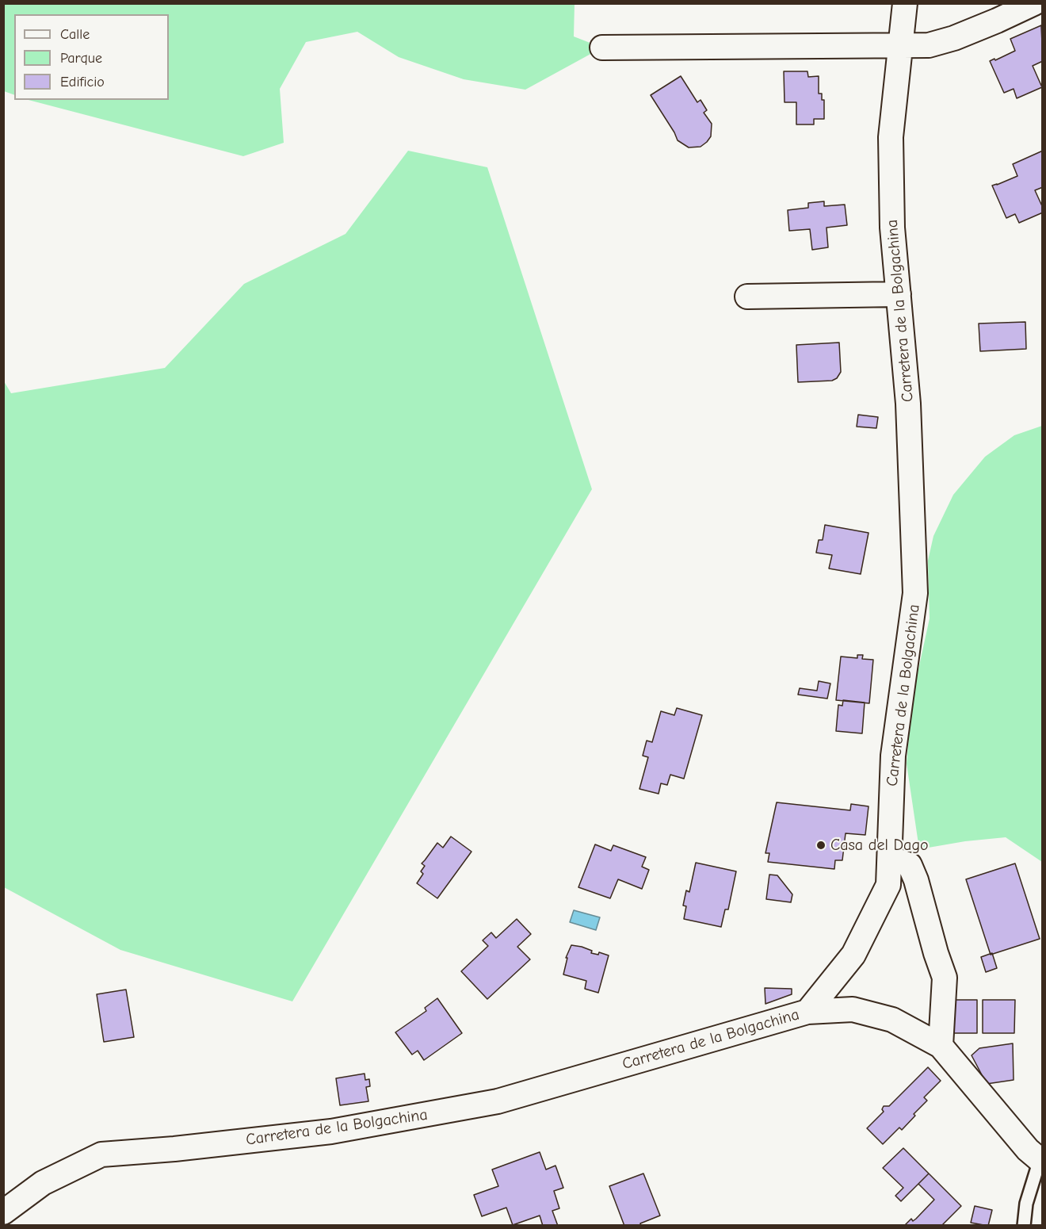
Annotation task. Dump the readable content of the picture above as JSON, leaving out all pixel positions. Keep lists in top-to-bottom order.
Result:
{
  "streets": {
    "street": ["Carretera de la Bolgachina"]
  },
  "places": ["Casa del Dago"],
  "legend": ["Calle", "Parque", "Edificio"]
}
